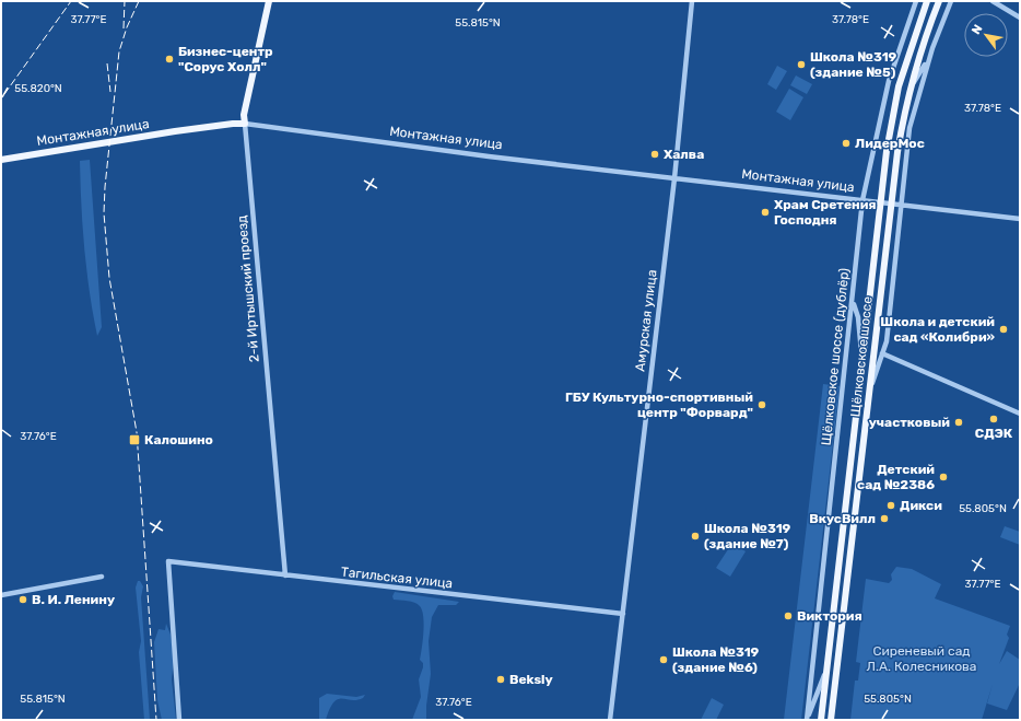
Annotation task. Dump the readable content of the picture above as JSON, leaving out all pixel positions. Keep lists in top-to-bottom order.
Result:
{
  "streets": {
    "main road": ["Монтажная улица", "2-й Иртышский проезд", "Щёлковское шоссе"],
    "street": ["Амурская улица", "Щёлковское шоссе (дублёр)", "Тагильская улица"]
  },
  "crossings": [
    ["Монтажная улица", "2-й Иртышский проезд"],
    ["Монтажная улица", "Амурская улица"],
    ["Монтажная улица", "Щёлковское шоссе (дублёр)"],
    ["Монтажная улица", "Щёлковское шоссе"],
    ["2-й Иртышский проезд", "Тагильская улица"],
    ["Амурская улица", "Тагильская улица"]
  ],
  "parks": ["Сиреневый сад Л.А. Колесникова"],
  "places": {
    "other": [
      "Бизнес-центр \"Сорус Холл\"",
      "Школа №319 (здание №5)",
      "ЛидерМос",
      "Халва",
      "Храм Сретения Господня",
      "Школа и детский сад «Колибри»",
      "ГБУ Культурно-спортивный центр \"Форвард\"",
      "СДЭК",
      "участковый",
      "Детский сад №2386",
      "Дикси",
      "ВкусВилл",
      "Школа №319 (здание №7)",
      "В. И. Ленину",
      "Виктория",
      "Школа №319 (здание №6)",
      "Beksly"
    ],
    "transit": ["Калошино"]
  },
  "north": "top left",
  "coordinates": [
    "37.77°E",
    "37.78°E",
    "55.815°N",
    "55.820°N",
    "37.76°E",
    "55.805°N"
  ]
}
